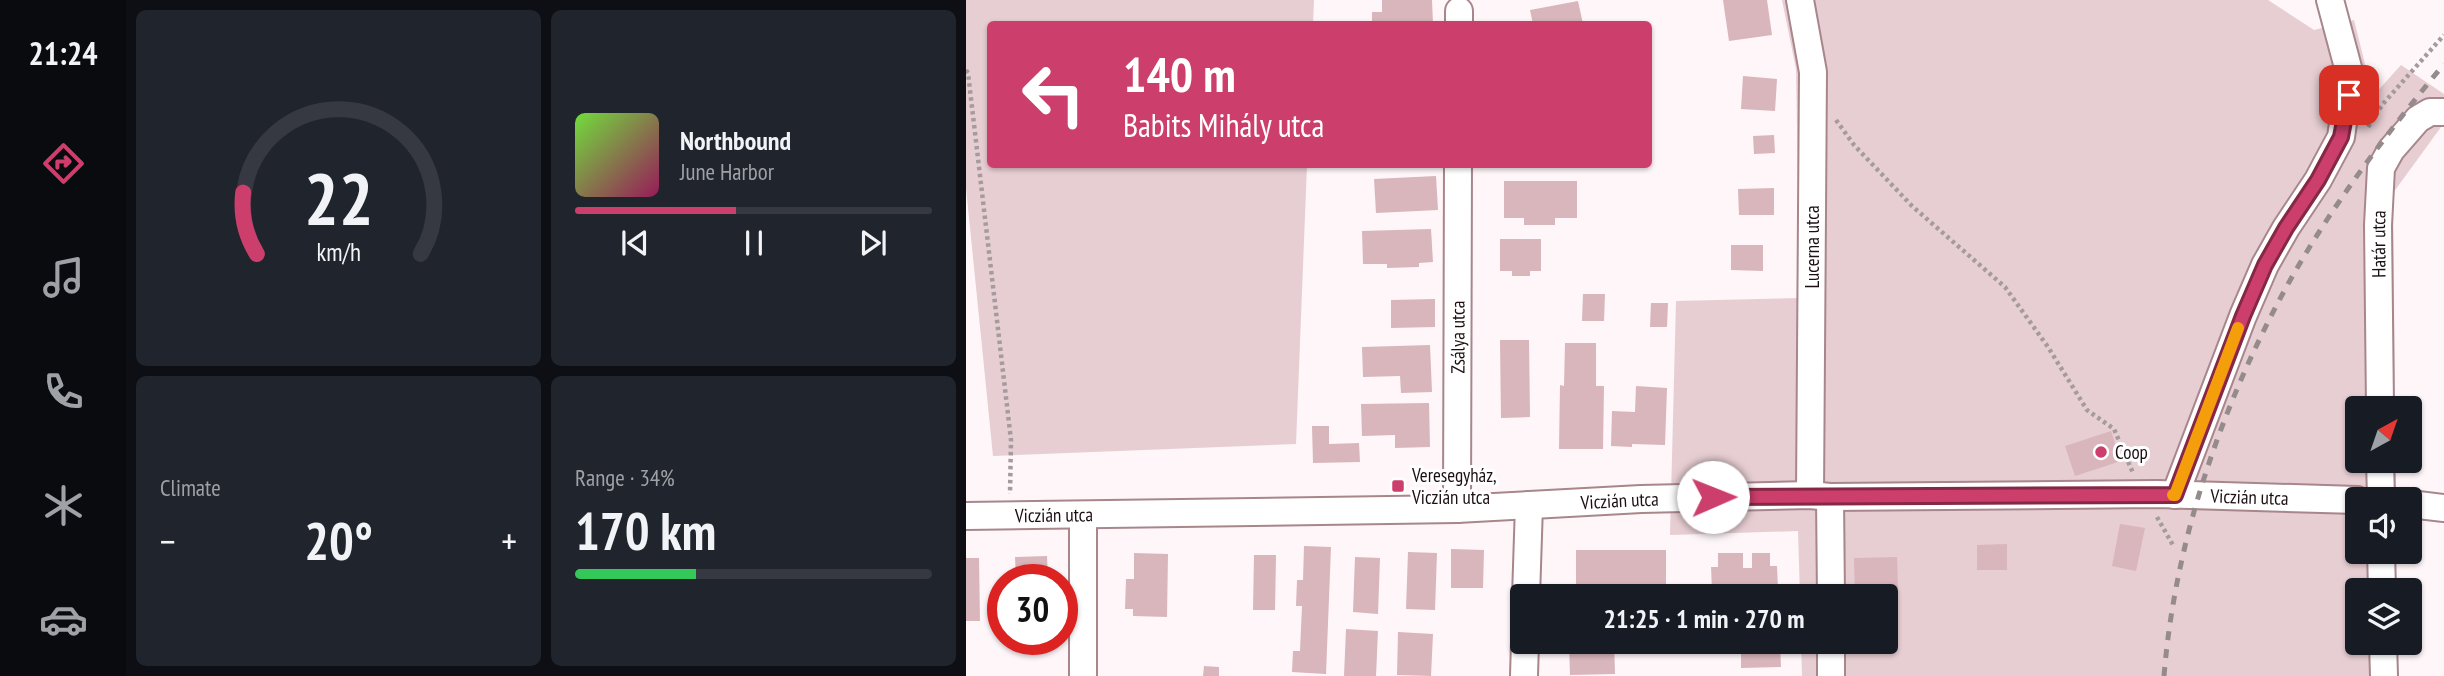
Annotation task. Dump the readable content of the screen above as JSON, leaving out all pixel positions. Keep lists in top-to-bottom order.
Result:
{
  "streets": {
    "street": [
      "Határ utca",
      "Lucerna utca",
      "Zsálya utca",
      "Viczián utca"
    ]
  },
  "crossings": [
    ["Lucerna utca", "Viczián utca"],
    ["Zsálya utca", "Viczián utca"]
  ],
  "places": {
    "other": ["Coop"],
    "transit": ["Veresegyház, Viczián utca"]
  },
  "north": "top right",
  "page": {
    "tabs": "21:24",
    "turn": ["140 m", "Babits Mihály utca"],
    "song": ["Northbound", "June Harbor"],
    "tile": [
      "Climate",
      ["Range · 34%", "170 km"]
    ],
    "heat": ["−", "20°", "+"],
    "limit": "30",
    "trip": "21:25 · 1 min · 270 m",
    "gauge": ["22", "km/h"]
  }
}
